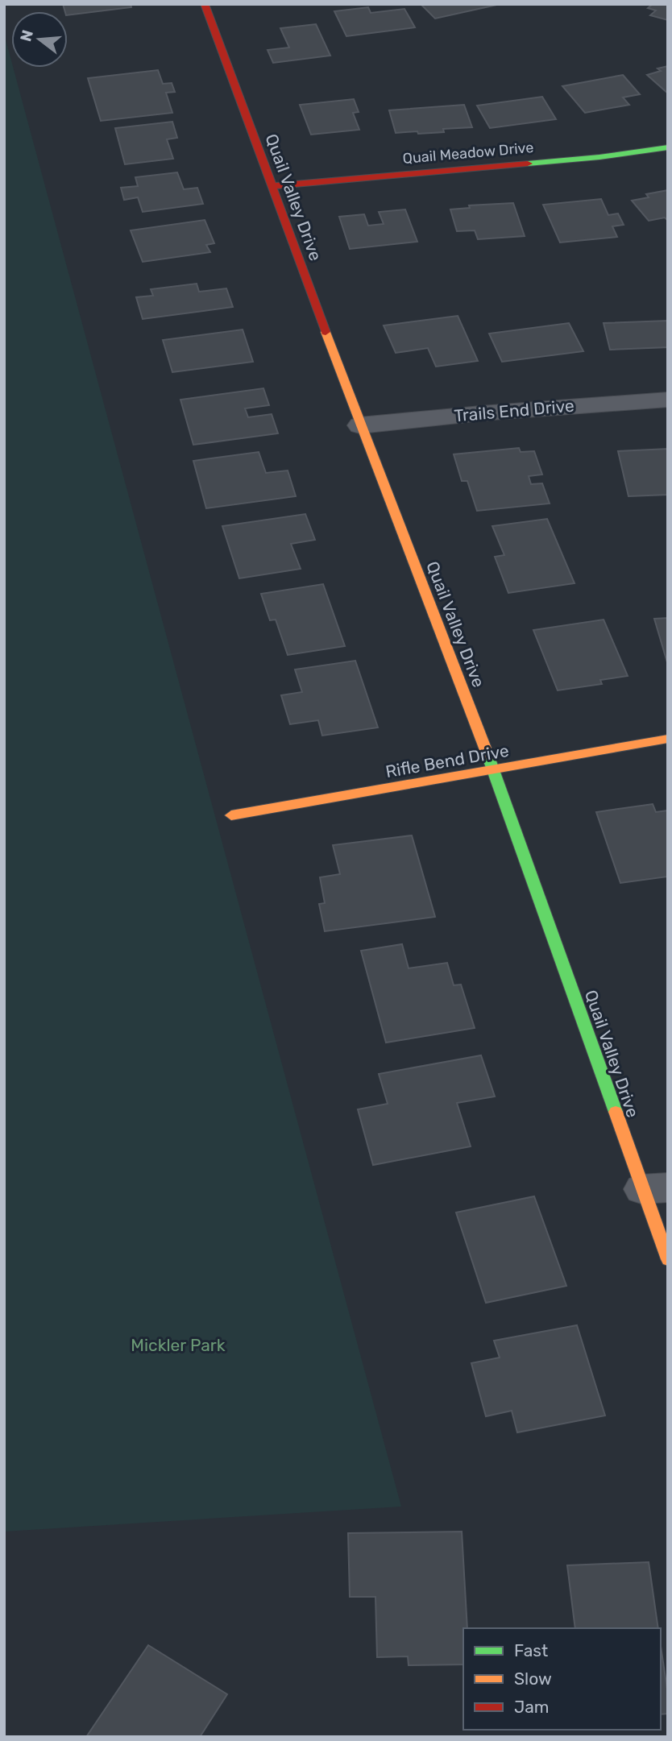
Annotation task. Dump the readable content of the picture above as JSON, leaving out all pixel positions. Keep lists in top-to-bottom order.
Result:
{
  "streets": {
    "street": [
      "Quail Meadow Drive",
      "Quail Valley Drive",
      "Trails End Drive",
      "Rifle Bend Drive"
    ]
  },
  "crossings": [
    ["Quail Meadow Drive", "Quail Valley Drive"],
    ["Quail Valley Drive", "Trails End Drive"],
    ["Quail Valley Drive", "Rifle Bend Drive"]
  ],
  "parks": ["Mickler Park"],
  "legend": ["Fast", "Slow", "Jam"],
  "north": "left"
}
